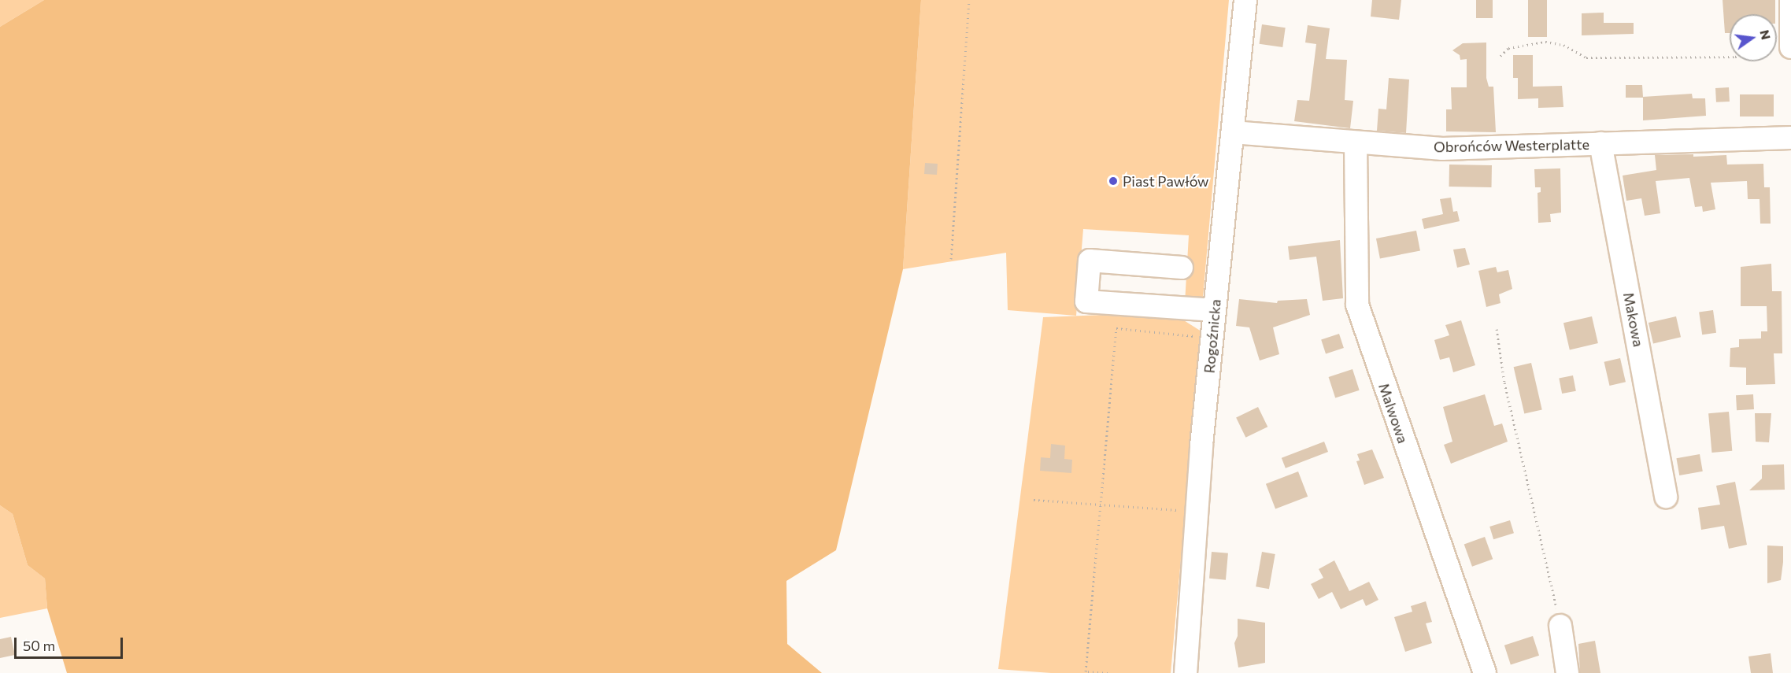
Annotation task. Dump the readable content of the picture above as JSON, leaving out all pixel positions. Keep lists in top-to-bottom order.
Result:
{
  "streets": {
    "street": [
      "Obrońców Westerplatte",
      "Makowa",
      "Rogoźnicka",
      "Malwowa"
    ]
  },
  "crossings": [
    ["Obrońców Westerplatte", "Makowa"],
    ["Obrońców Westerplatte", "Rogoźnicka"],
    ["Obrońców Westerplatte", "Malwowa"]
  ],
  "places": ["Piast Pawłów"],
  "scale_bar": "50 m",
  "north": "right"
}
